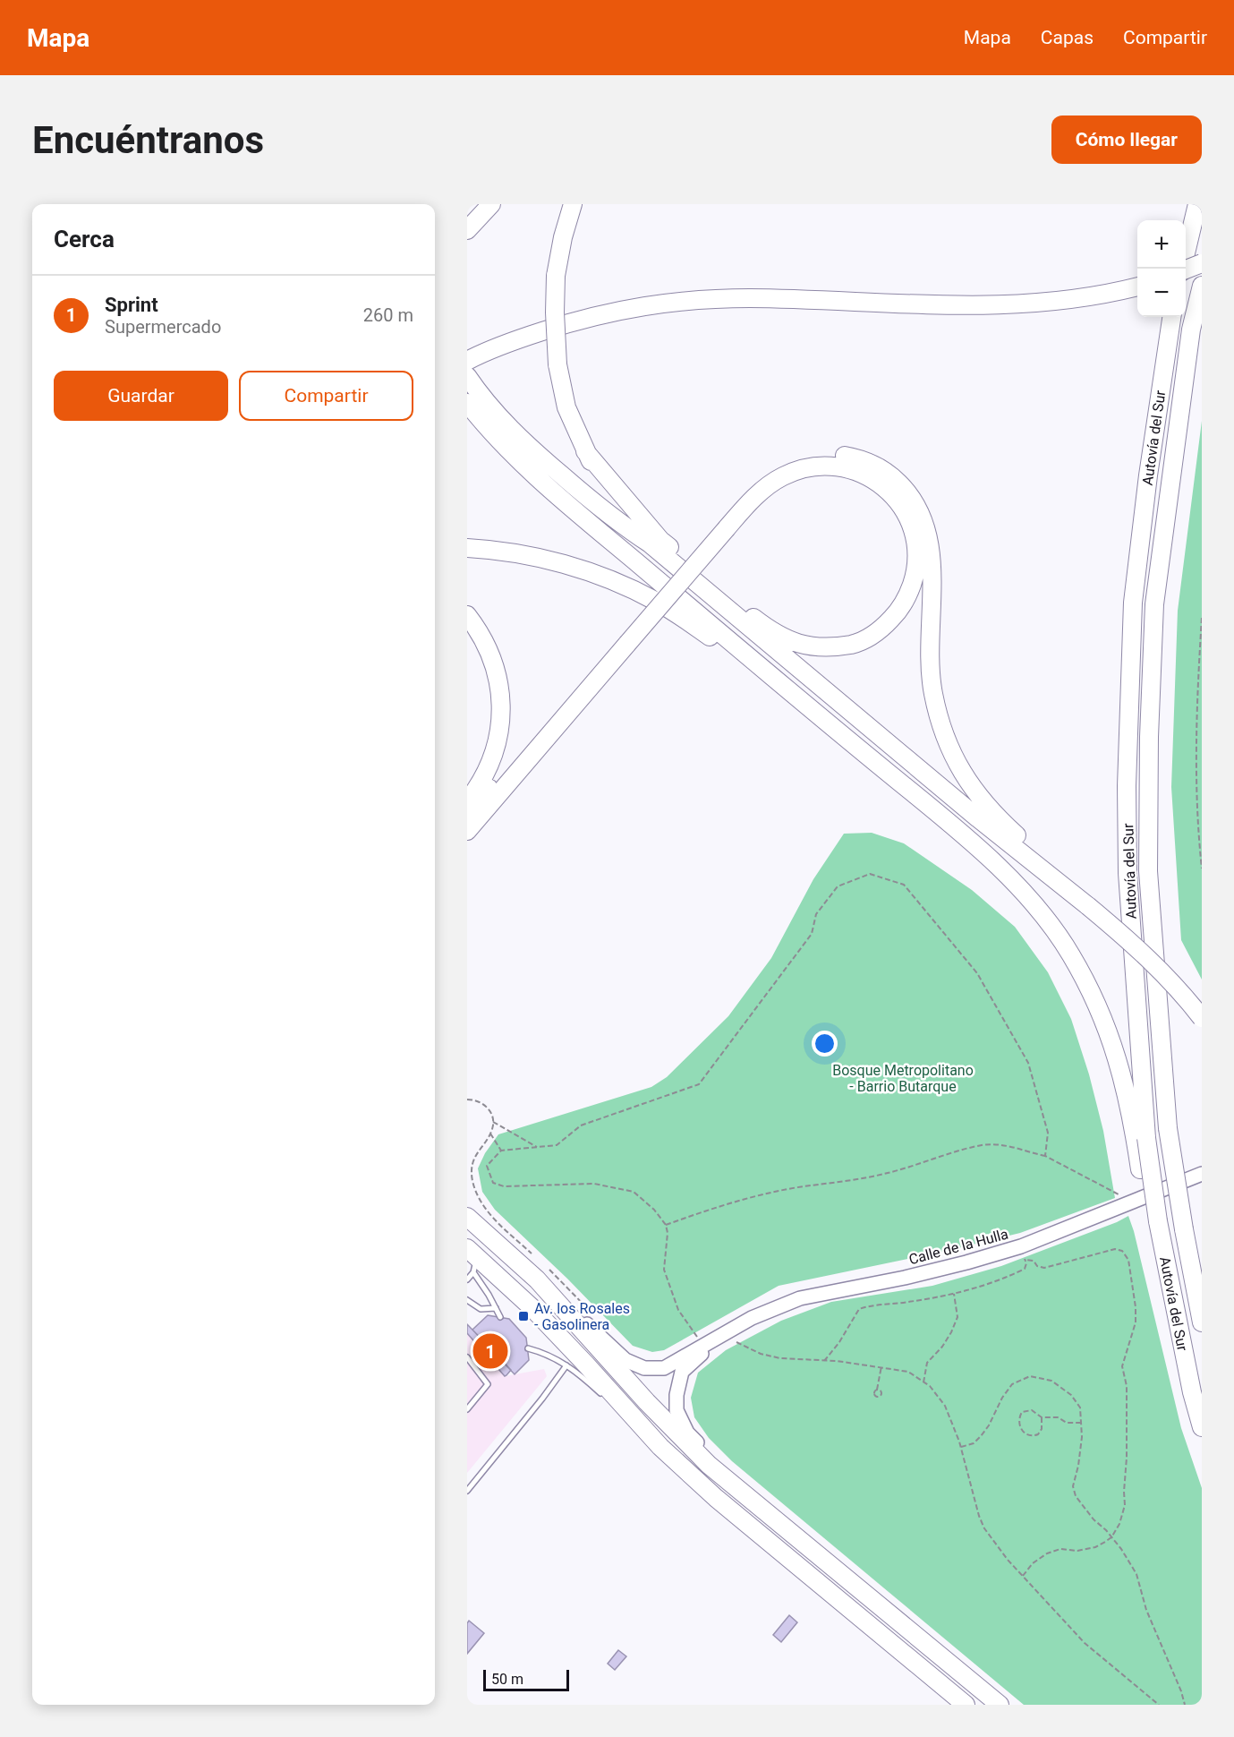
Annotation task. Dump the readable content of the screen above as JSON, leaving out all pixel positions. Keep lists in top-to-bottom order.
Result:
{
  "streets": {
    "highway": ["Autovía del Sur"],
    "street": ["Calle de la Hulla"]
  },
  "parks": ["Bosque Metropolitano - Barrio Butarque"],
  "places": {
    "transit": ["Av. los Rosales - Gasolinera"]
  },
  "scale_bar": "50 m",
  "page": {
    "header": "Mapa",
    "nav": ["Mapa", "Capas", "Compartir"],
    "buttons": [
      "Cómo llegar",
      ["Guardar", "Compartir"]
    ],
    "title": "Encuéntranos",
    "heading": "Cerca",
    "map_buttons": ["+", "−"],
    "list": [
      {
        "mark": "1",
        "name": "Sprint",
        "note": "Supermercado",
        "value": "260 m"
      }
    ],
    "pins": "1",
    "scale": "50 m"
  }
}
